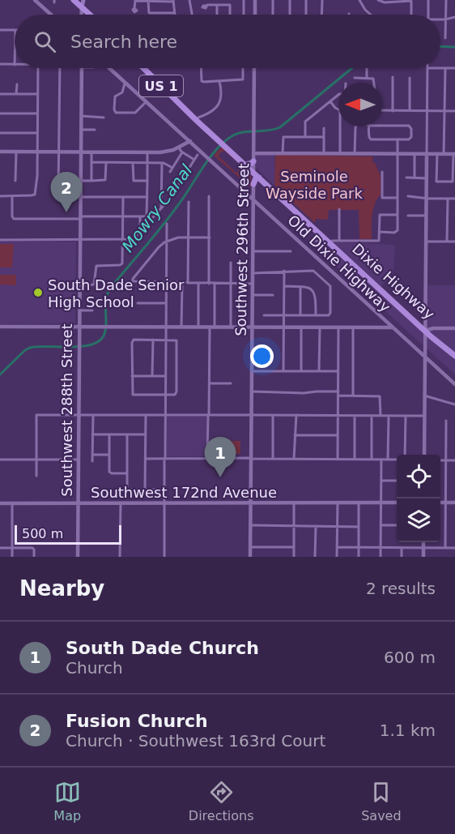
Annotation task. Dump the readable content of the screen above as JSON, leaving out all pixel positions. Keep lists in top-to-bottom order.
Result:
{
  "streets": {
    "highway": ["US 1", "Dixie Highway"],
    "street": [
      "Southwest 296th Street",
      "Old Dixie Highway",
      "Southwest 288th Street",
      "Southwest 172nd Avenue"
    ]
  },
  "crossings": [
    ["US 1", "Southwest 296th Street"],
    ["Southwest 296th Street", "Old Dixie Highway"],
    ["Southwest 296th Street", "Southwest 172nd Avenue"],
    ["Southwest 288th Street", "Southwest 172nd Avenue"]
  ],
  "water": ["Mowry Canal"],
  "parks": ["Seminole Wayside Park"],
  "places": ["South Dade Senior High School"],
  "scale_bar": "500 m",
  "north": "left",
  "page": {
    "search": "Search here",
    "pins": ["2", "1"],
    "scale": "500 m",
    "heading": ["Nearby", "2 results"],
    "list": [
      {
        "mark": "1",
        "name": "South Dade Church",
        "note": "Church",
        "value": "600 m"
      },
      {
        "mark": "2",
        "name": "Fusion Church",
        "note": "Church · Southwest 163rd Court",
        "value": "1.1 km"
      }
    ],
    "nav": ["Map", "Directions", "Saved"]
  }
}
